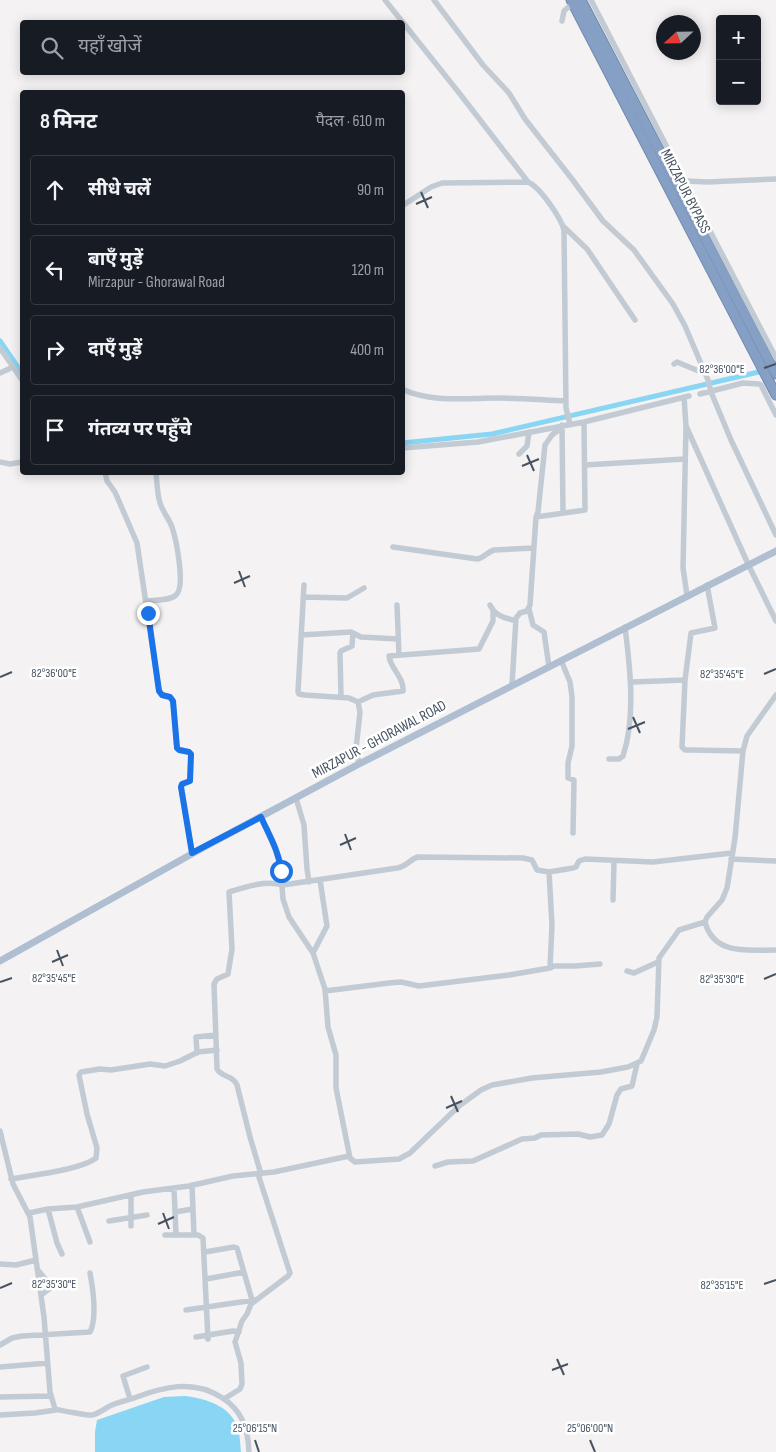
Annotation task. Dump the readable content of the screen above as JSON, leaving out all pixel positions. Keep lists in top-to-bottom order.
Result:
{
  "streets": {
    "highway": ["MIRZAPUR BYPASS"],
    "main road": ["MIRZAPUR - GHORAWAL ROAD"]
  },
  "north": "left",
  "page": {
    "map_buttons": ["+", "−"],
    "search": "यहाँ खोजें",
    "heading": ["8 मिनट", "पैदल · 610 m"],
    "list": [
      ["सीधे चलें", "90 m"],
      ["बाएँ मुड़ें", "Mirzapur - Ghorawal Road", "120 m"],
      ["दाएँ मुड़ें", "400 m"],
      "गंतव्य पर पहुँचे"
    ]
  },
  "coordinates": [
    "82°36'00\"E",
    "82°35'45\"E",
    "82°35'30\"E",
    "82°35'15\"E",
    "25°06'15\"N",
    "25°06'00\"N"
  ]
}
